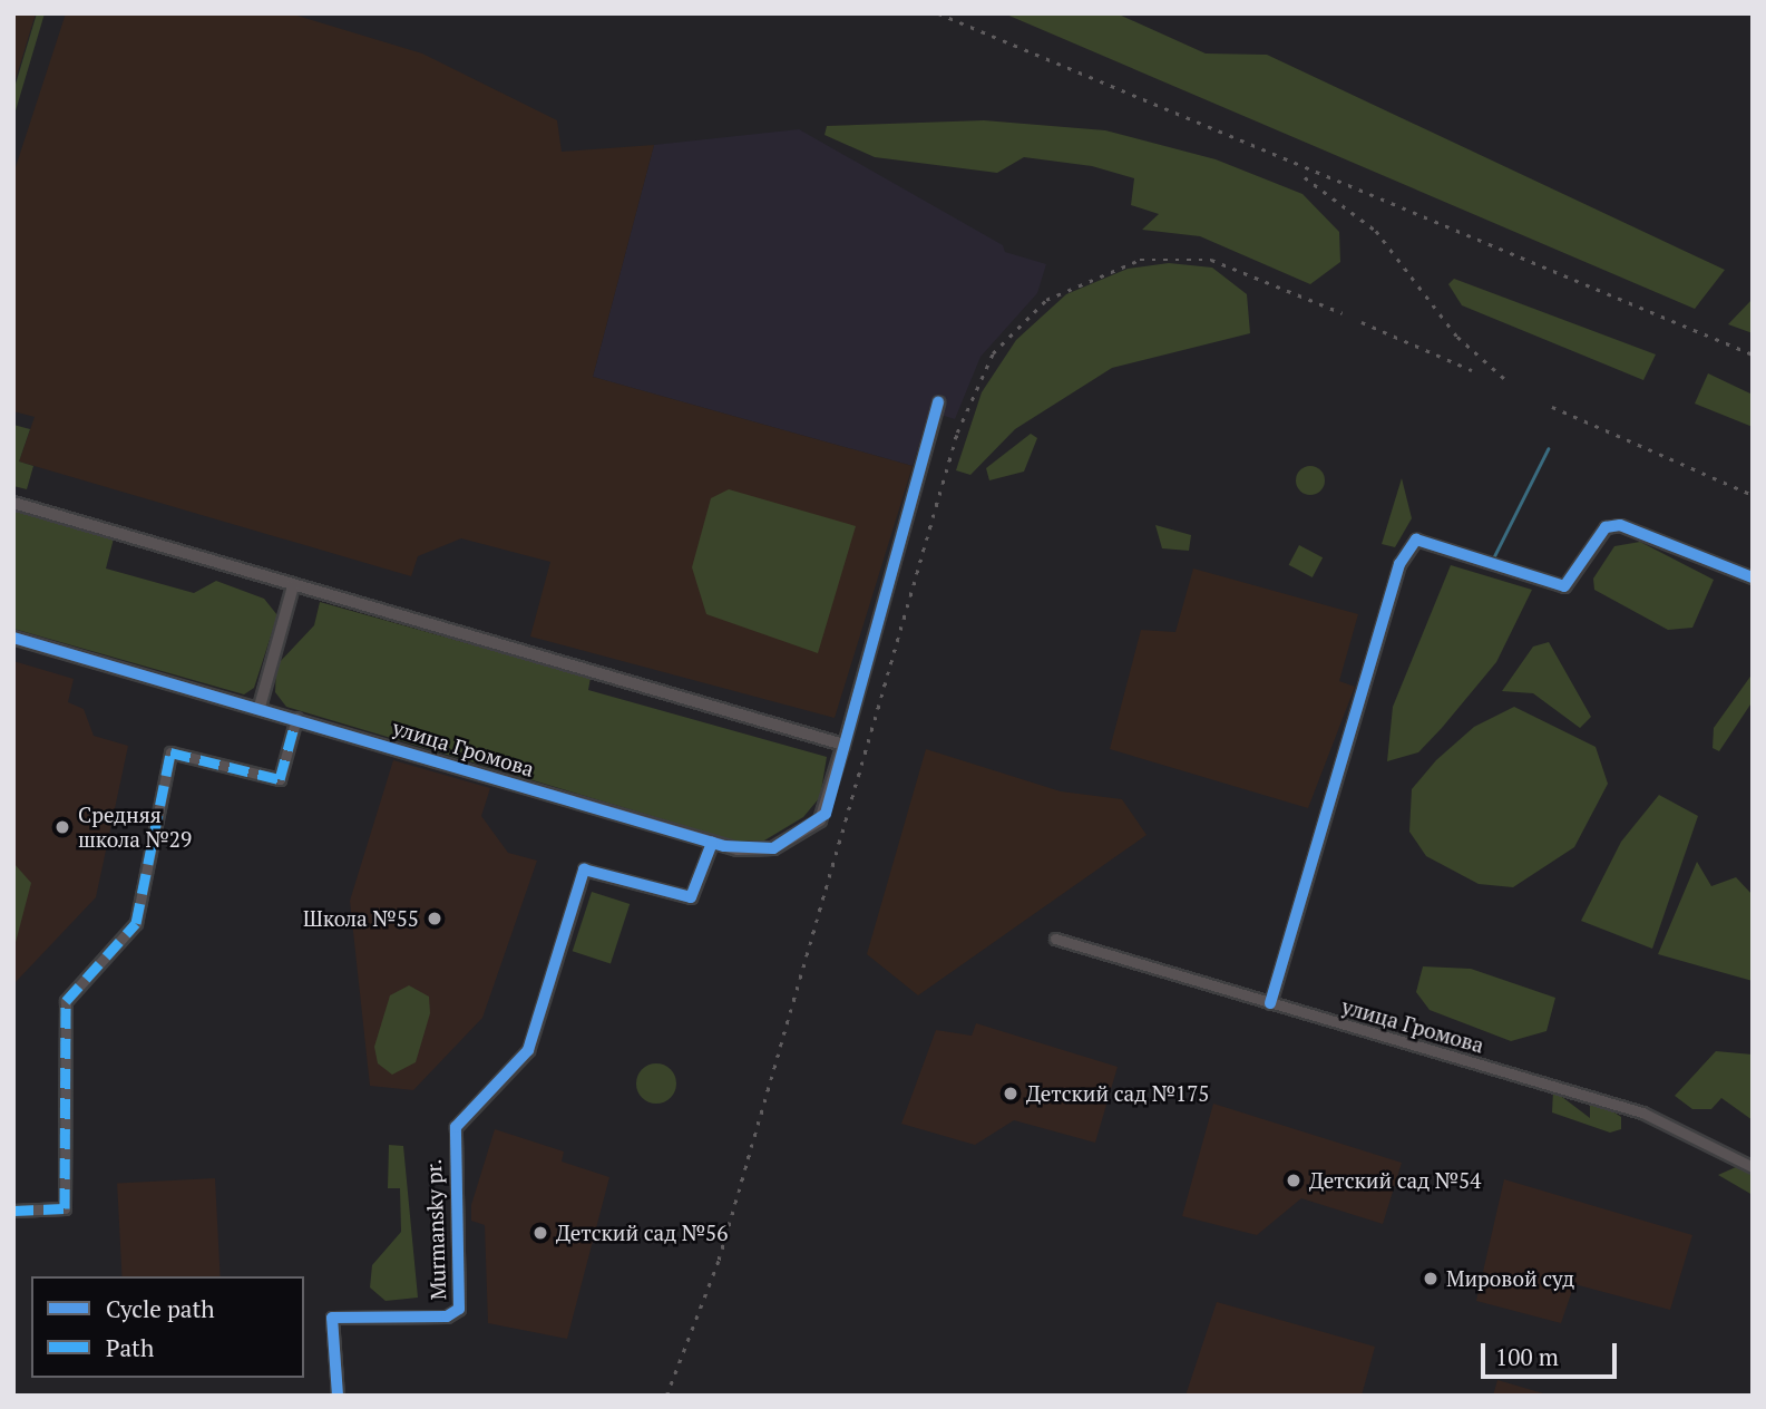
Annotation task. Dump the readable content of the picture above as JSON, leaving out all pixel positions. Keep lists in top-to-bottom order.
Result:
{
  "streets": {
    "street": ["улица Громова", "Murmansky pr."]
  },
  "crossings": [
    ["улица Громова", "Murmansky pr."]
  ],
  "places": [
    "Средняя школа №29",
    "Школа №55",
    "Детский сад №175",
    "Детский сад №54",
    "Детский сад №56",
    "Мировой суд"
  ],
  "legend": ["Cycle path", "Path"],
  "scale_bar": "100 m"
}
